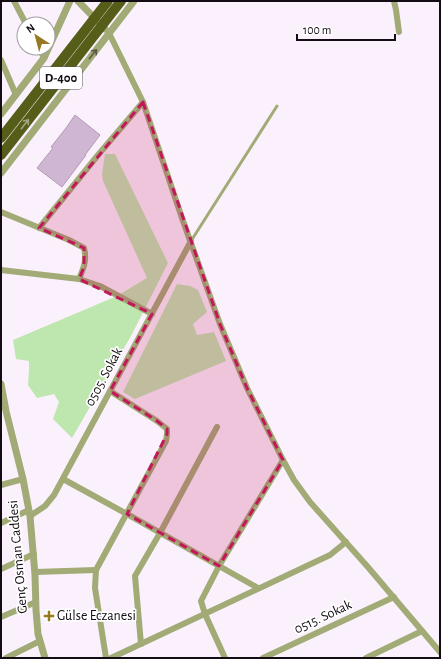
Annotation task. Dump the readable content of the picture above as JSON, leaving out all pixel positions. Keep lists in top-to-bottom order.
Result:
{
  "streets": {
    "highway": ["D-400"],
    "street": ["0505. Sokak", "Genç Osman Caddesi", "0515. Sokak"]
  },
  "crossings": [
    ["0505. Sokak", "Genç Osman Caddesi"]
  ],
  "places": {
    "health": ["Gülse Eczanesi"]
  },
  "scale_bar": "100 m",
  "north": "top left"
}
